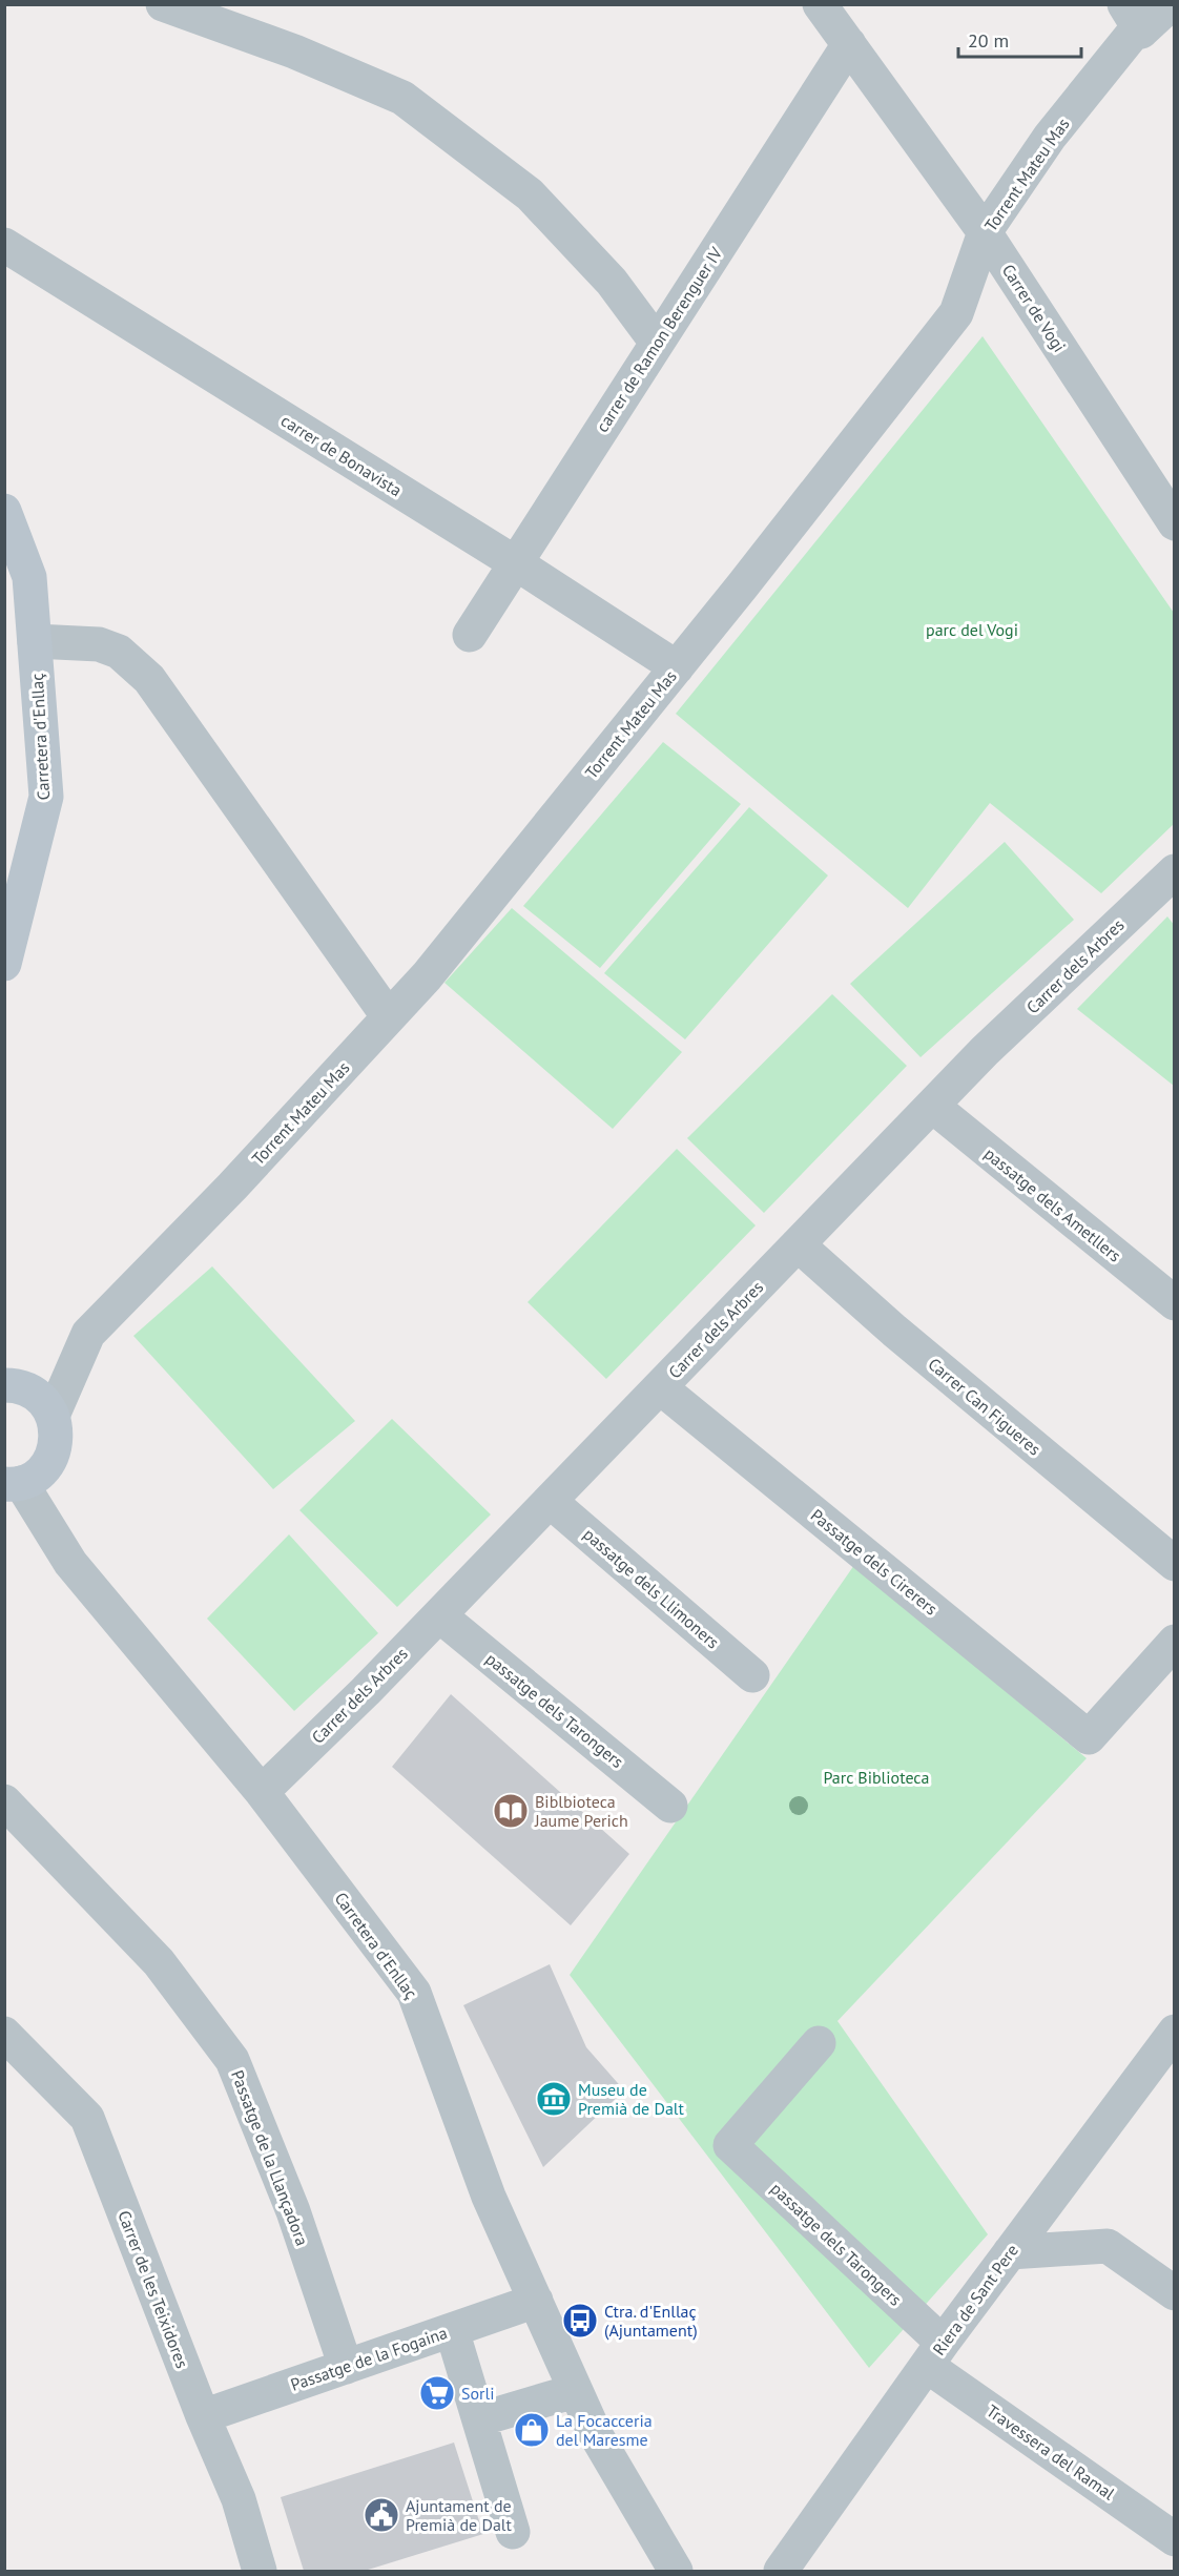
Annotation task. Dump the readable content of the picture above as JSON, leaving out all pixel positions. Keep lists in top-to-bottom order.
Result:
{
  "streets": {
    "street": [
      "Torrent Mateu Mas",
      "Carrer de Vogi",
      "carrer de Ramon Berenguer IV",
      "carrer de Bonavista",
      "Carretera d'Enllaç",
      "Carrer dels Arbres",
      "passatge dels Ametllers",
      "Carrer Can Figueres",
      "Passatge dels Cirerers",
      "passatge dels Llimoners",
      "passatge dels Tarongers",
      "Passatge de la Llançadora",
      "Carrer de les Teixidores",
      "Riera de Sant Pere",
      "Passatge de la Fogaina",
      "Travessera del Ramal"
    ]
  },
  "crossings": [
    ["Torrent Mateu Mas", "Carrer de Vogi"],
    ["Torrent Mateu Mas", "carrer de Bonavista"],
    ["Carrer de Vogi", "carrer de Ramon Berenguer IV"],
    ["carrer de Ramon Berenguer IV", "carrer de Bonavista"],
    ["Carretera d'Enllaç", "Carrer dels Arbres"],
    ["Carretera d'Enllaç", "Passatge de la Fogaina"],
    ["Carrer dels Arbres", "passatge dels Ametllers"],
    ["Carrer dels Arbres", "Carrer Can Figueres"],
    ["Carrer dels Arbres", "Passatge dels Cirerers"],
    ["Carrer dels Arbres", "passatge dels Llimoners"],
    ["Carrer dels Arbres", "passatge dels Tarongers"],
    ["passatge dels Tarongers", "Riera de Sant Pere"],
    ["passatge dels Tarongers", "Travessera del Ramal"],
    ["Passatge de la Llançadora", "Passatge de la Fogaina"],
    ["Carrer de les Teixidores", "Passatge de la Fogaina"],
    ["Riera de Sant Pere", "Travessera del Ramal"]
  ],
  "parks": ["parc del Vogi", "Parc Biblioteca"],
  "places": {
    "library": ["Biblbioteca Jaume Perich"],
    "museum": ["Museu de Premià de Dalt"],
    "bus stop": ["Ctra. d'Enllaç (Ajuntament)"],
    "supermarket": ["Sorli"],
    "shop": ["La Focacceria del Maresme"],
    "public building": ["Ajuntament de Premià de Dalt"]
  },
  "scale_bar": "20 m"
}
